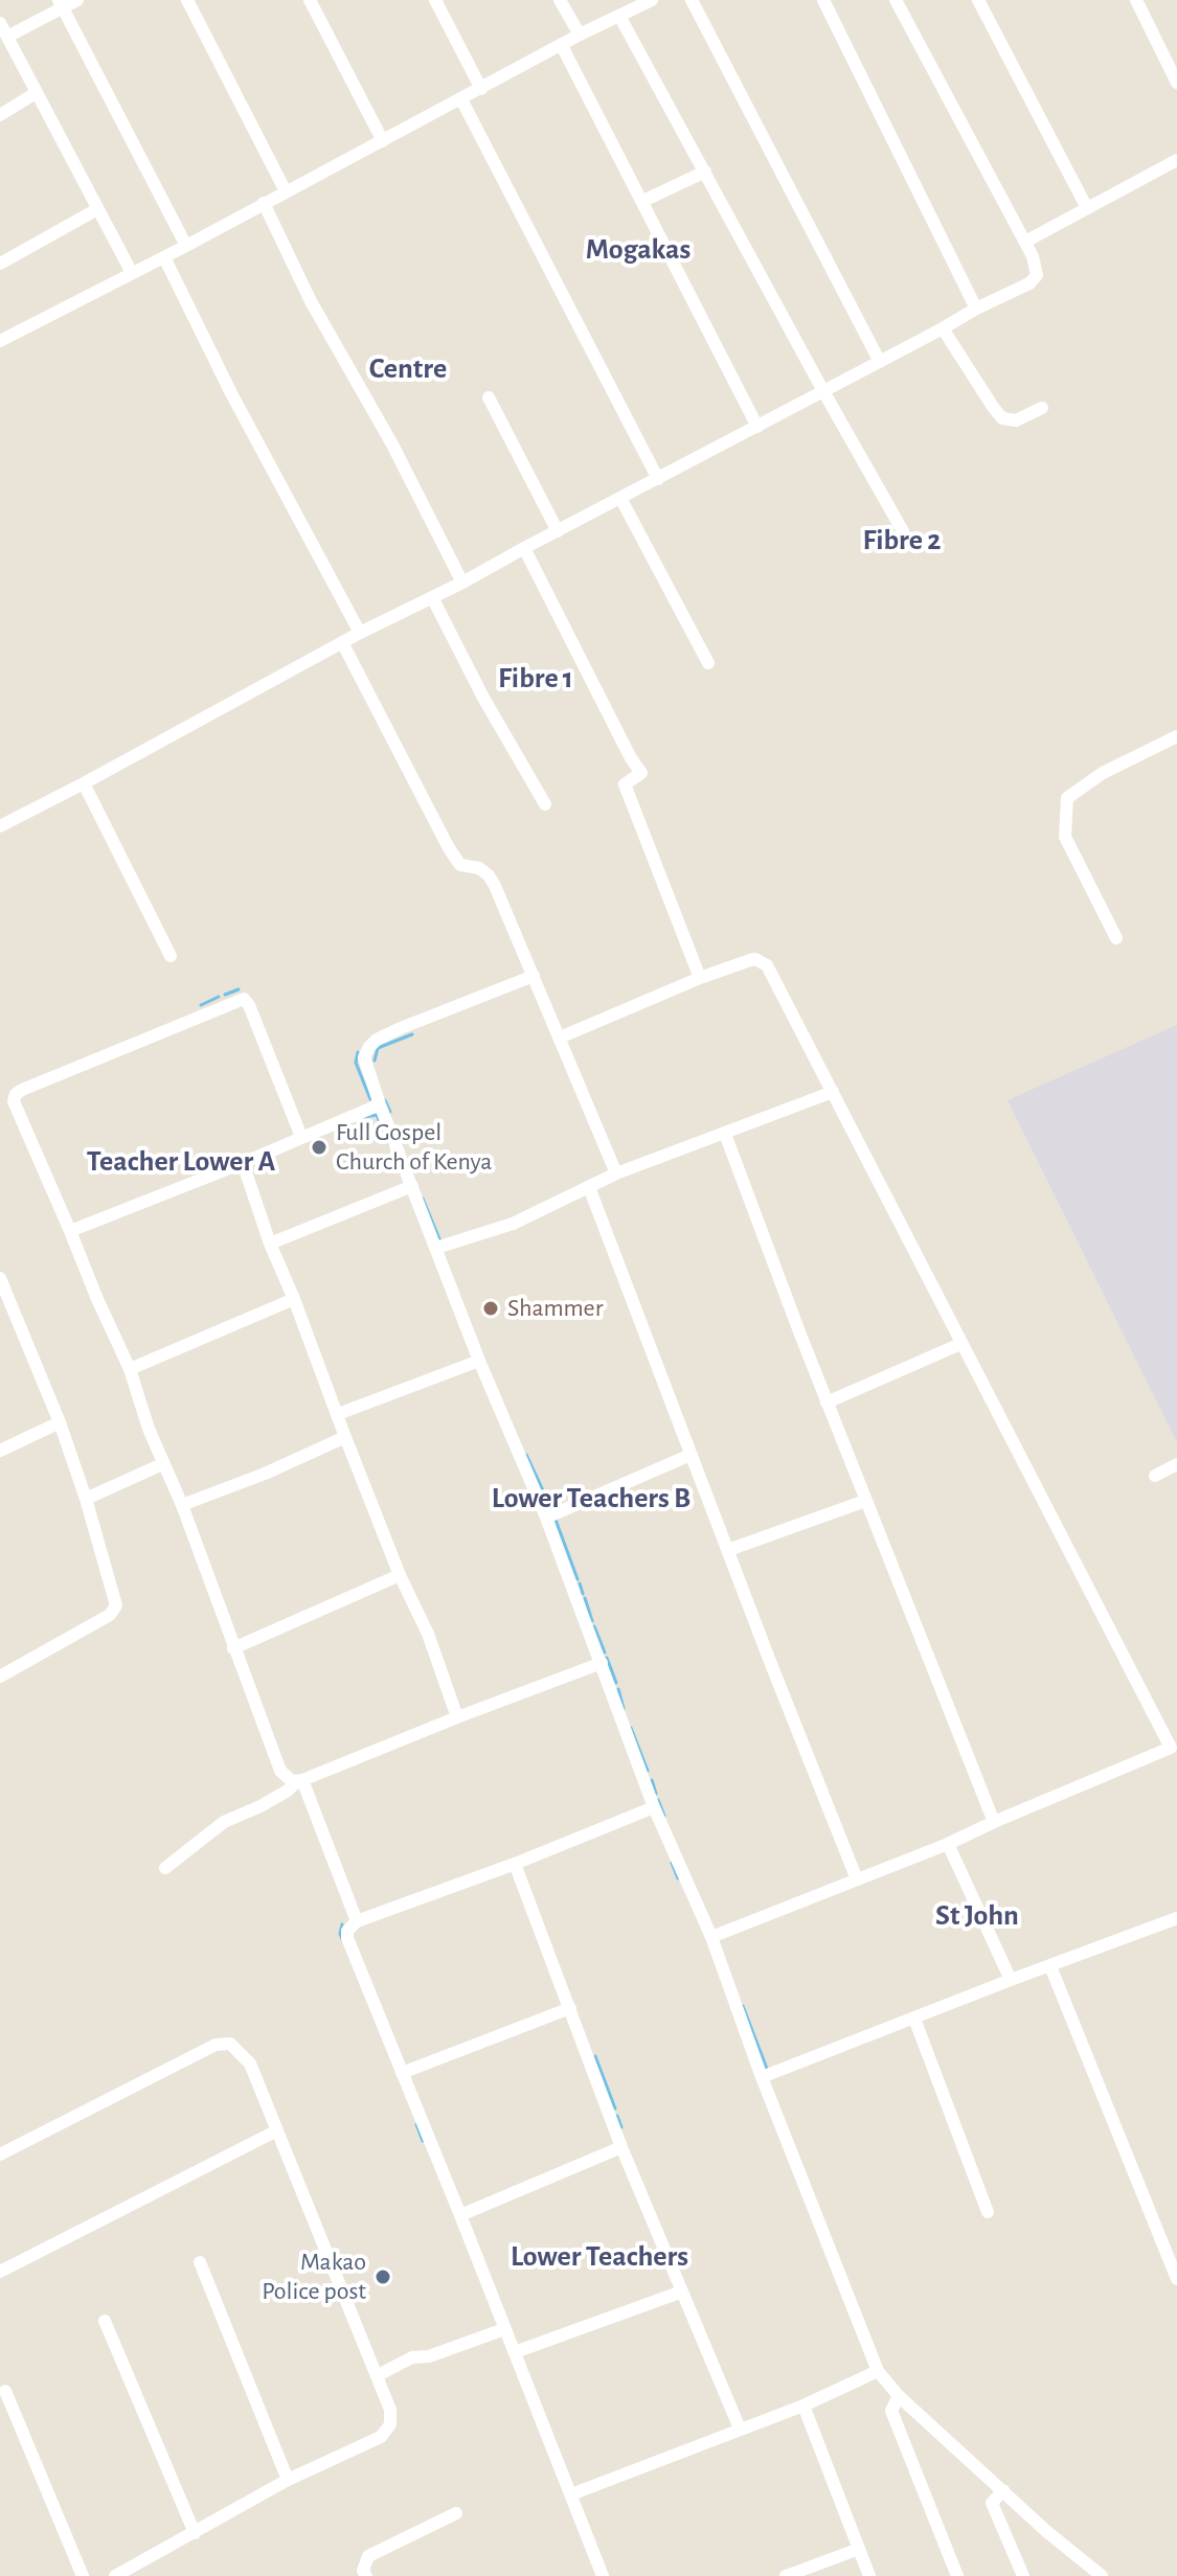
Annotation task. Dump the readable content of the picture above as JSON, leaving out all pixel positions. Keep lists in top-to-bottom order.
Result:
{
  "districts": [
    "Mogakas",
    "Centre",
    "Fibre 2",
    "Fibre 1",
    "Teacher Lower A",
    "Lower Teachers B",
    "St John",
    "Lower Teachers"
  ],
  "places": ["Full Gospel Church of Kenya", "Shammer", "Makao Police post"]
}
